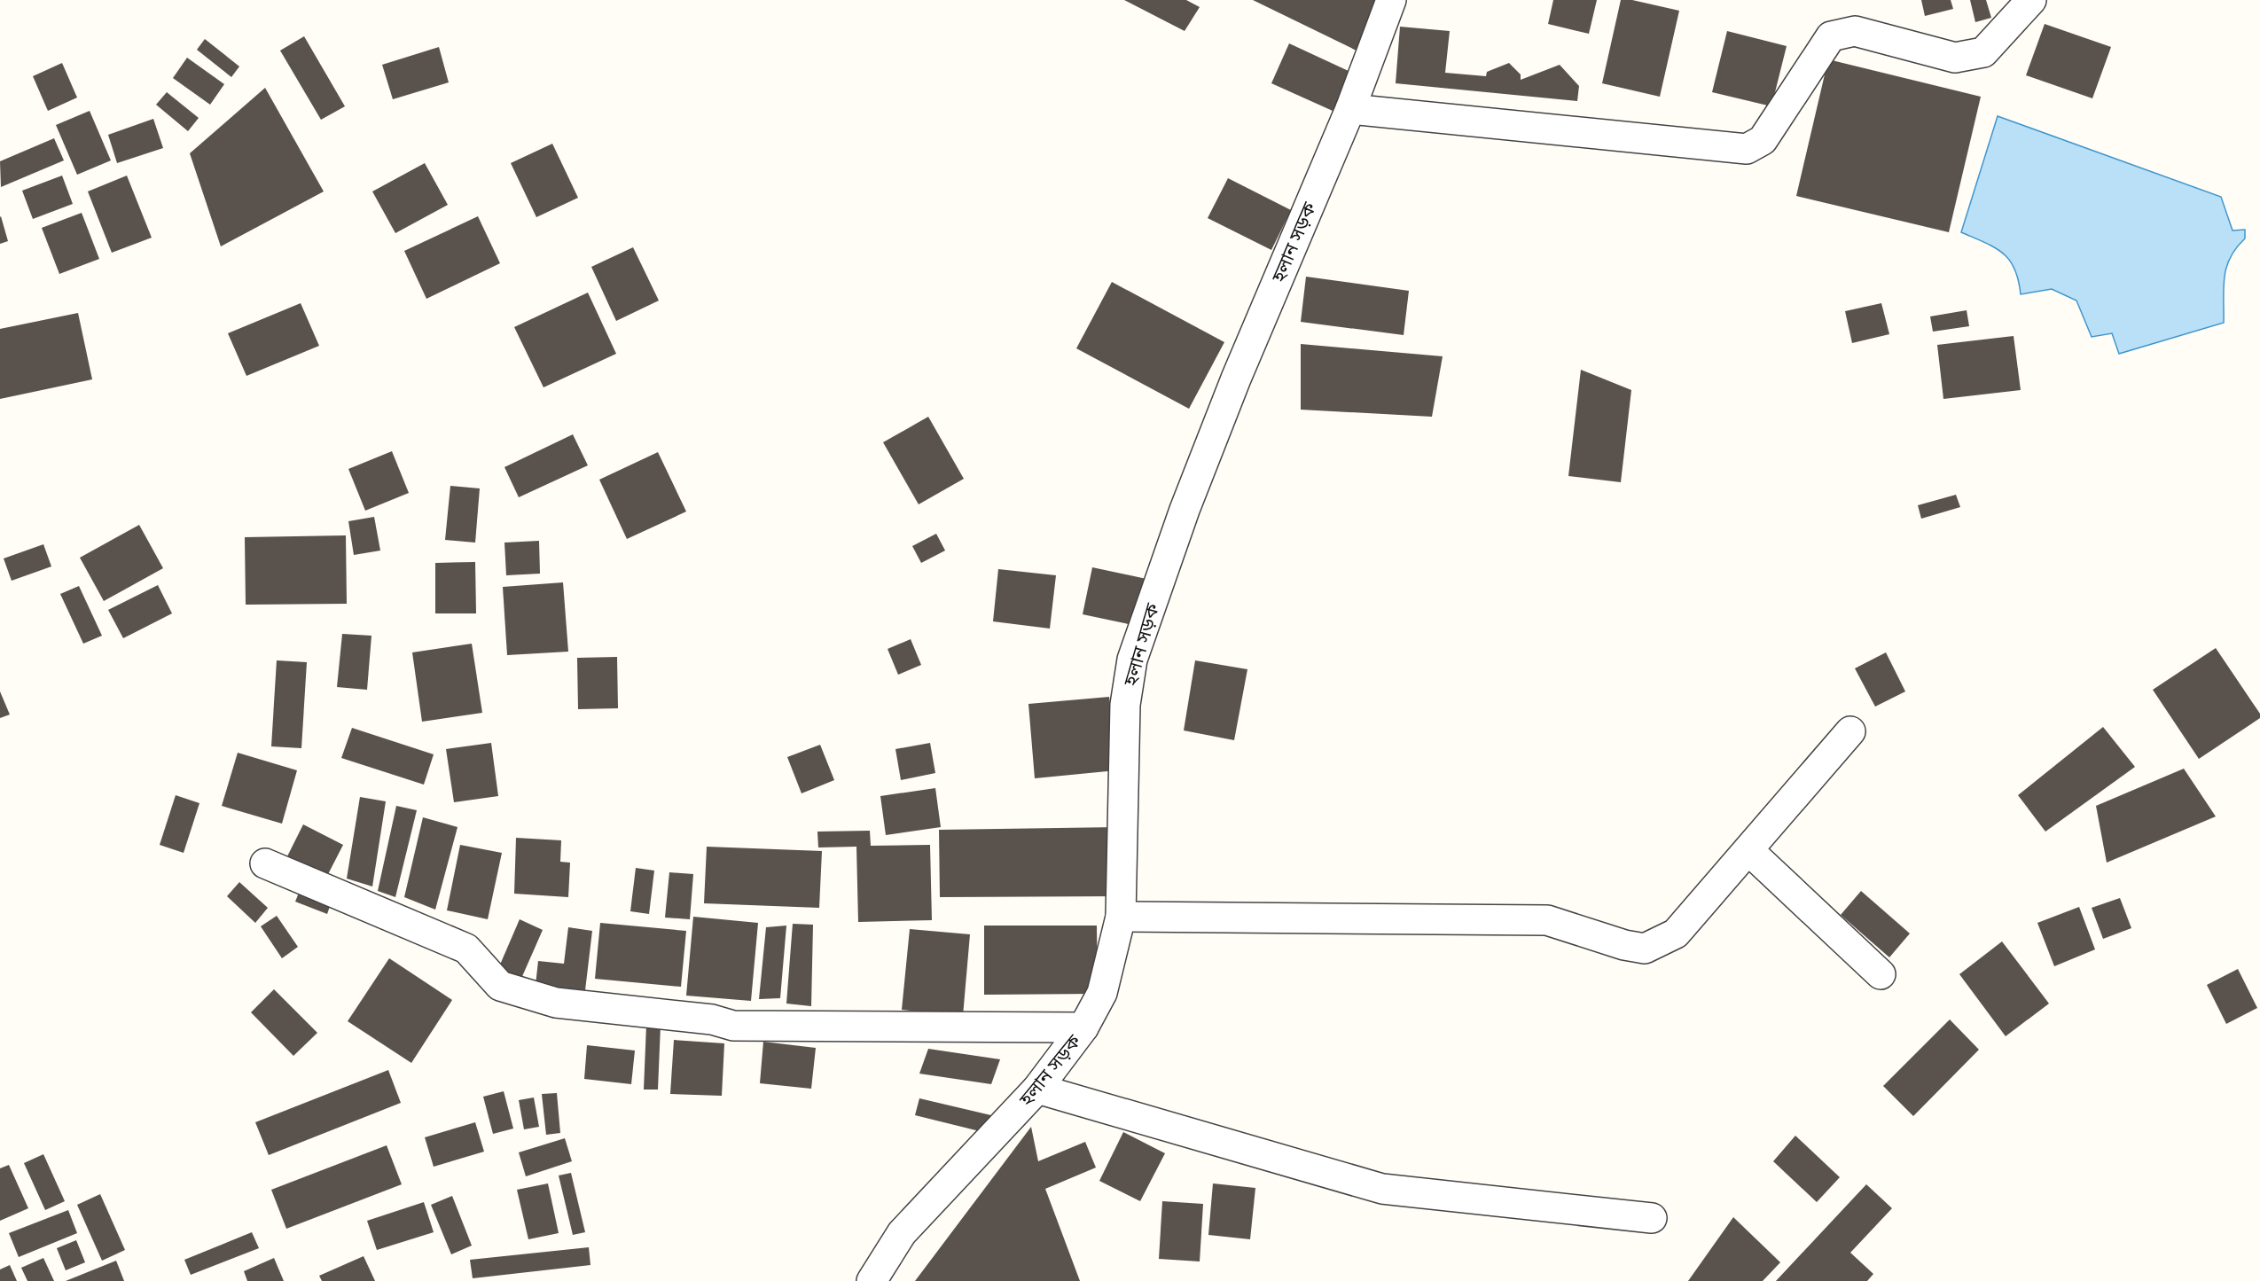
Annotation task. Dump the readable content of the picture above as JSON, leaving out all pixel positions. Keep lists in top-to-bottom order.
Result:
{
  "streets": {
    "street": ["হলান সড়ক"]
  }
}
